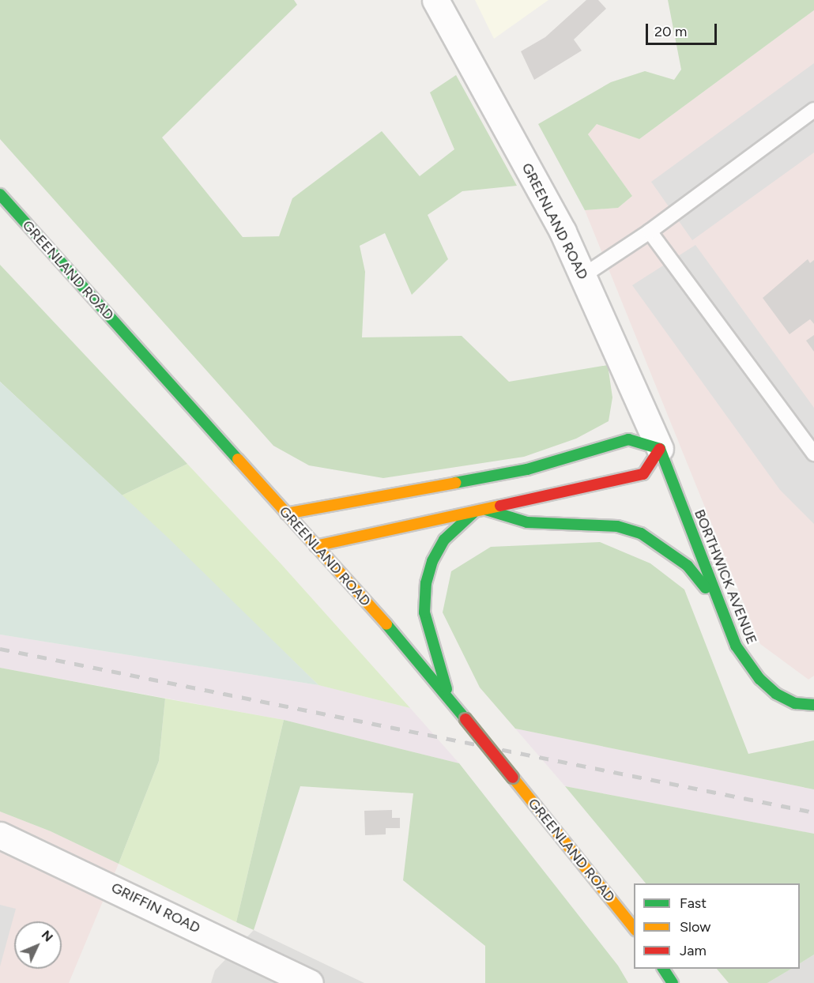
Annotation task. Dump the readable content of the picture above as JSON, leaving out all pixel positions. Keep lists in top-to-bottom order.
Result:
{
  "streets": {
    "street": ["GREENLAND ROAD", "BORTHWICK AVENUE", "GRIFFIN ROAD"]
  },
  "crossings": [
    ["GREENLAND ROAD", "BORTHWICK AVENUE"]
  ],
  "legend": ["Fast", "Slow", "Jam"],
  "scale_bar": "20 m",
  "north": "top right"
}
